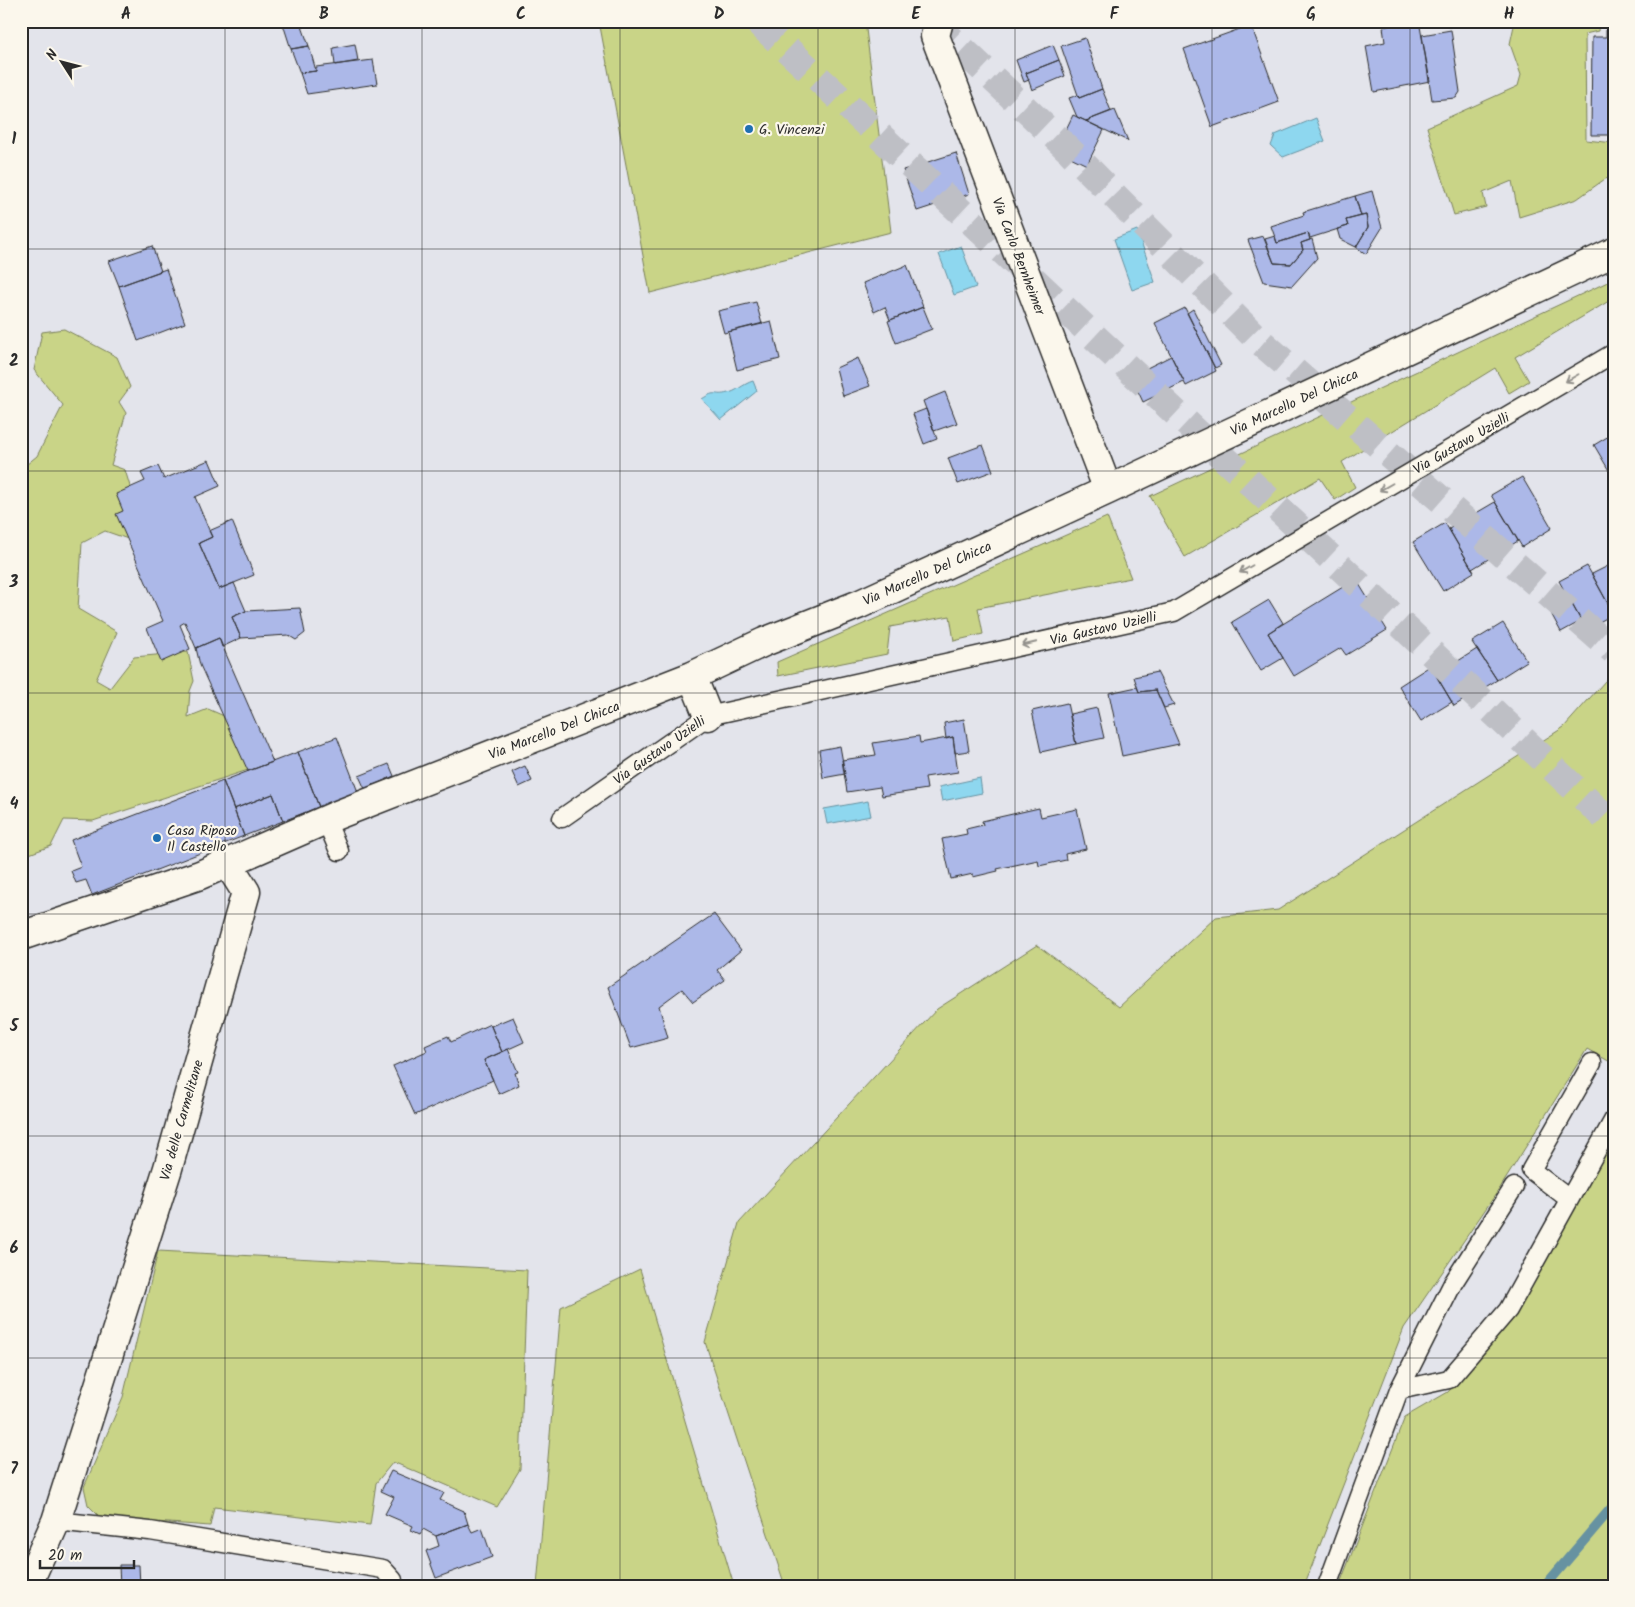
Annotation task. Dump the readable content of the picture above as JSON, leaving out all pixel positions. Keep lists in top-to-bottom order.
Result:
{
  "streets": {
    "street": ["Via Carlo Bernheimer", "Via Marcello Del Chicca", "Via delle Carmelitane"],
    "lane": ["Via Gustavo Uzielli"]
  },
  "crossings": [
    ["Via Carlo Bernheimer", "Via Marcello Del Chicca"],
    ["Via Marcello Del Chicca", "Via delle Carmelitane"]
  ],
  "one_way": ["Via Gustavo Uzielli"],
  "places": ["G. Vincenzi", "Casa Riposo Il Castello"],
  "scale_bar": "20 m",
  "north": "top left",
  "grid": {
    "columns": [
      "A",
      "B",
      "C",
      "D",
      "E",
      "F",
      "G",
      "H"
    ],
    "rows": [
      "1",
      "2",
      "3",
      "4",
      "5",
      "6",
      "7"
    ]
  }
}
